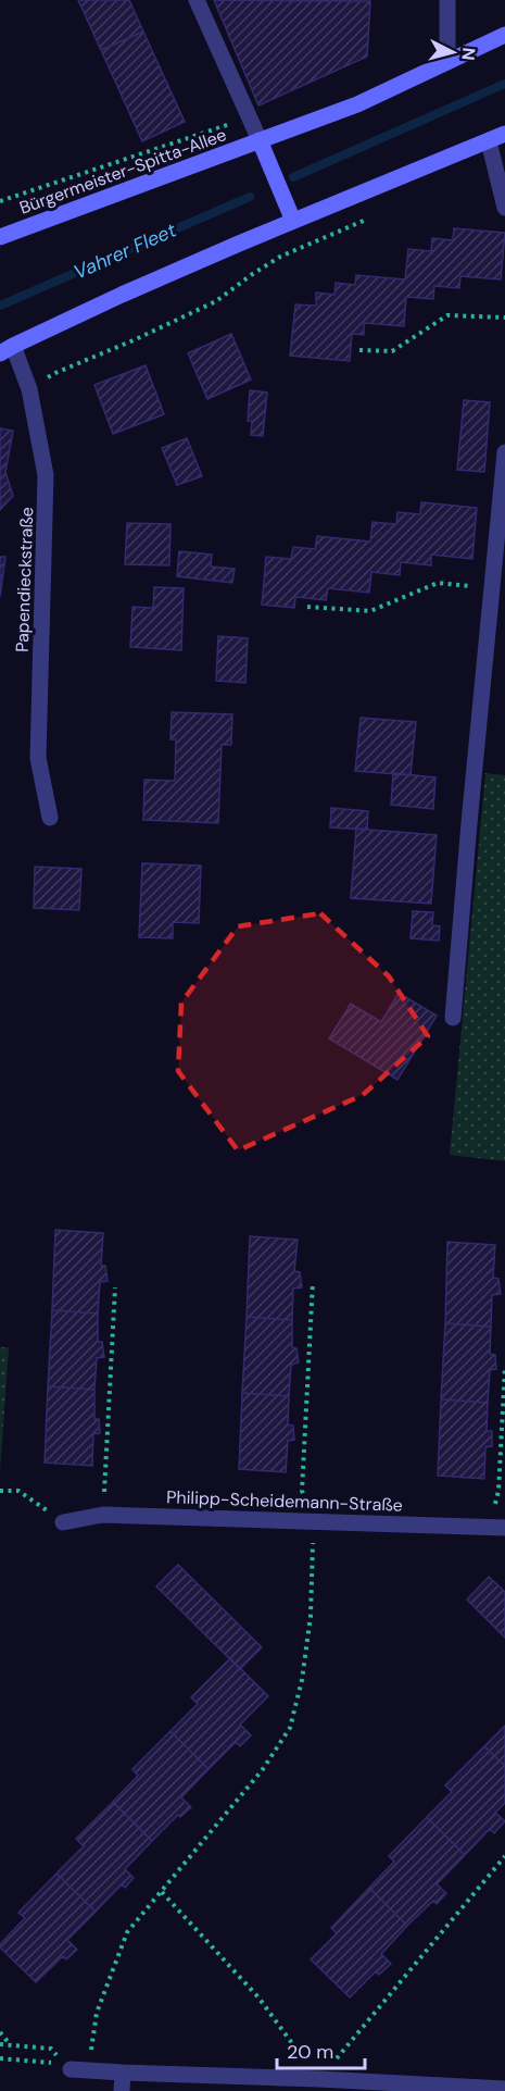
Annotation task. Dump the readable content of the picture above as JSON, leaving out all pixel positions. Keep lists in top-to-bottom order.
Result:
{
  "streets": {
    "main road": ["Bürgermeister-Spitta-Allee"],
    "street": ["Papendieckstraße", "Philipp-Scheidemann-Straße"]
  },
  "water": ["Vahrer Fleet"],
  "scale_bar": "20 m",
  "north": "right"
}
